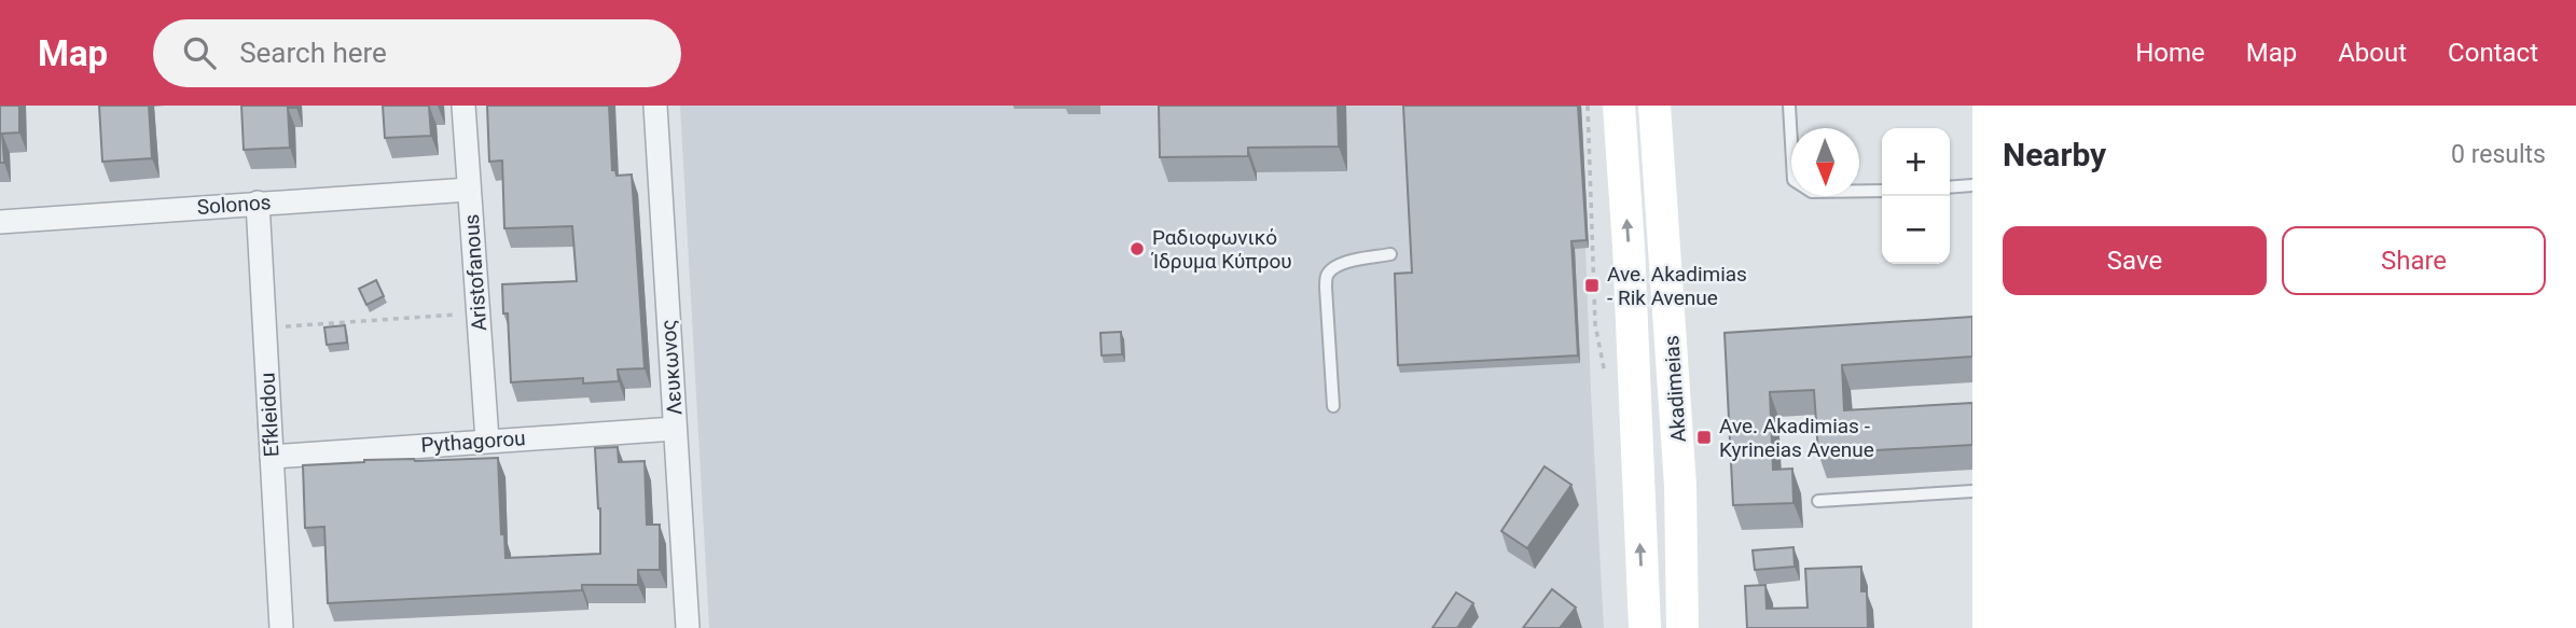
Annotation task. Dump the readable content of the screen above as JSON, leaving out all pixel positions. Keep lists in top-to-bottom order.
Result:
{
  "streets": {
    "main road": ["Akadimeias"],
    "street": [
      "Solonos",
      "Aristofanous",
      "Λευκωνος",
      "Efkleidou",
      "Pythagorou"
    ]
  },
  "crossings": [
    ["Solonos", "Aristofanous"],
    ["Solonos", "Efkleidou"],
    ["Aristofanous", "Pythagorou"],
    ["Λευκωνος", "Pythagorou"],
    ["Efkleidou", "Pythagorou"]
  ],
  "places": {
    "other": ["Ραδιοφωνικό Ίδρυμα Κύπρου"],
    "transit": ["Ave. Akadimias - Rik Avenue", "Ave. Akadimias - Kyrineias Avenue"]
  },
  "north": "bottom",
  "page": {
    "header": "Map",
    "search": "Search here",
    "nav": [
      "Home",
      "Map",
      "About",
      "Contact"
    ],
    "heading": ["Nearby", "0 results"],
    "map_buttons": ["+", "−"],
    "buttons": ["Save", "Share"]
  }
}
